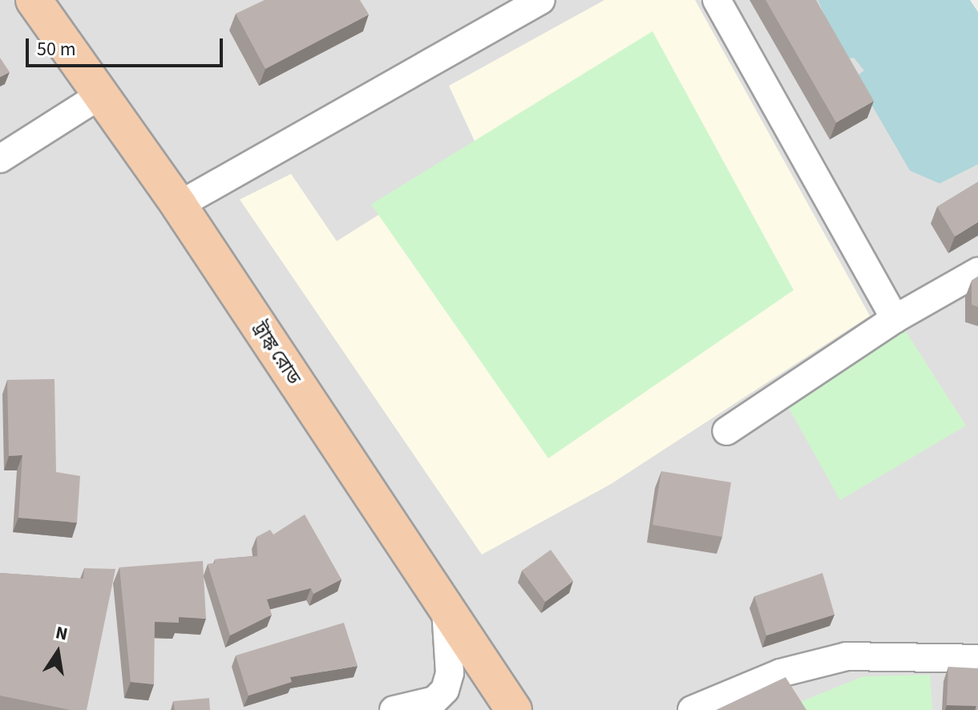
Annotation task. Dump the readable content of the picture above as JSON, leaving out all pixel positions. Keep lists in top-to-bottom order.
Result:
{
  "streets": {
    "main road": ["ট্রাঙ্ক রোড"]
  },
  "scale_bar": "50 m",
  "north": "top"
}
